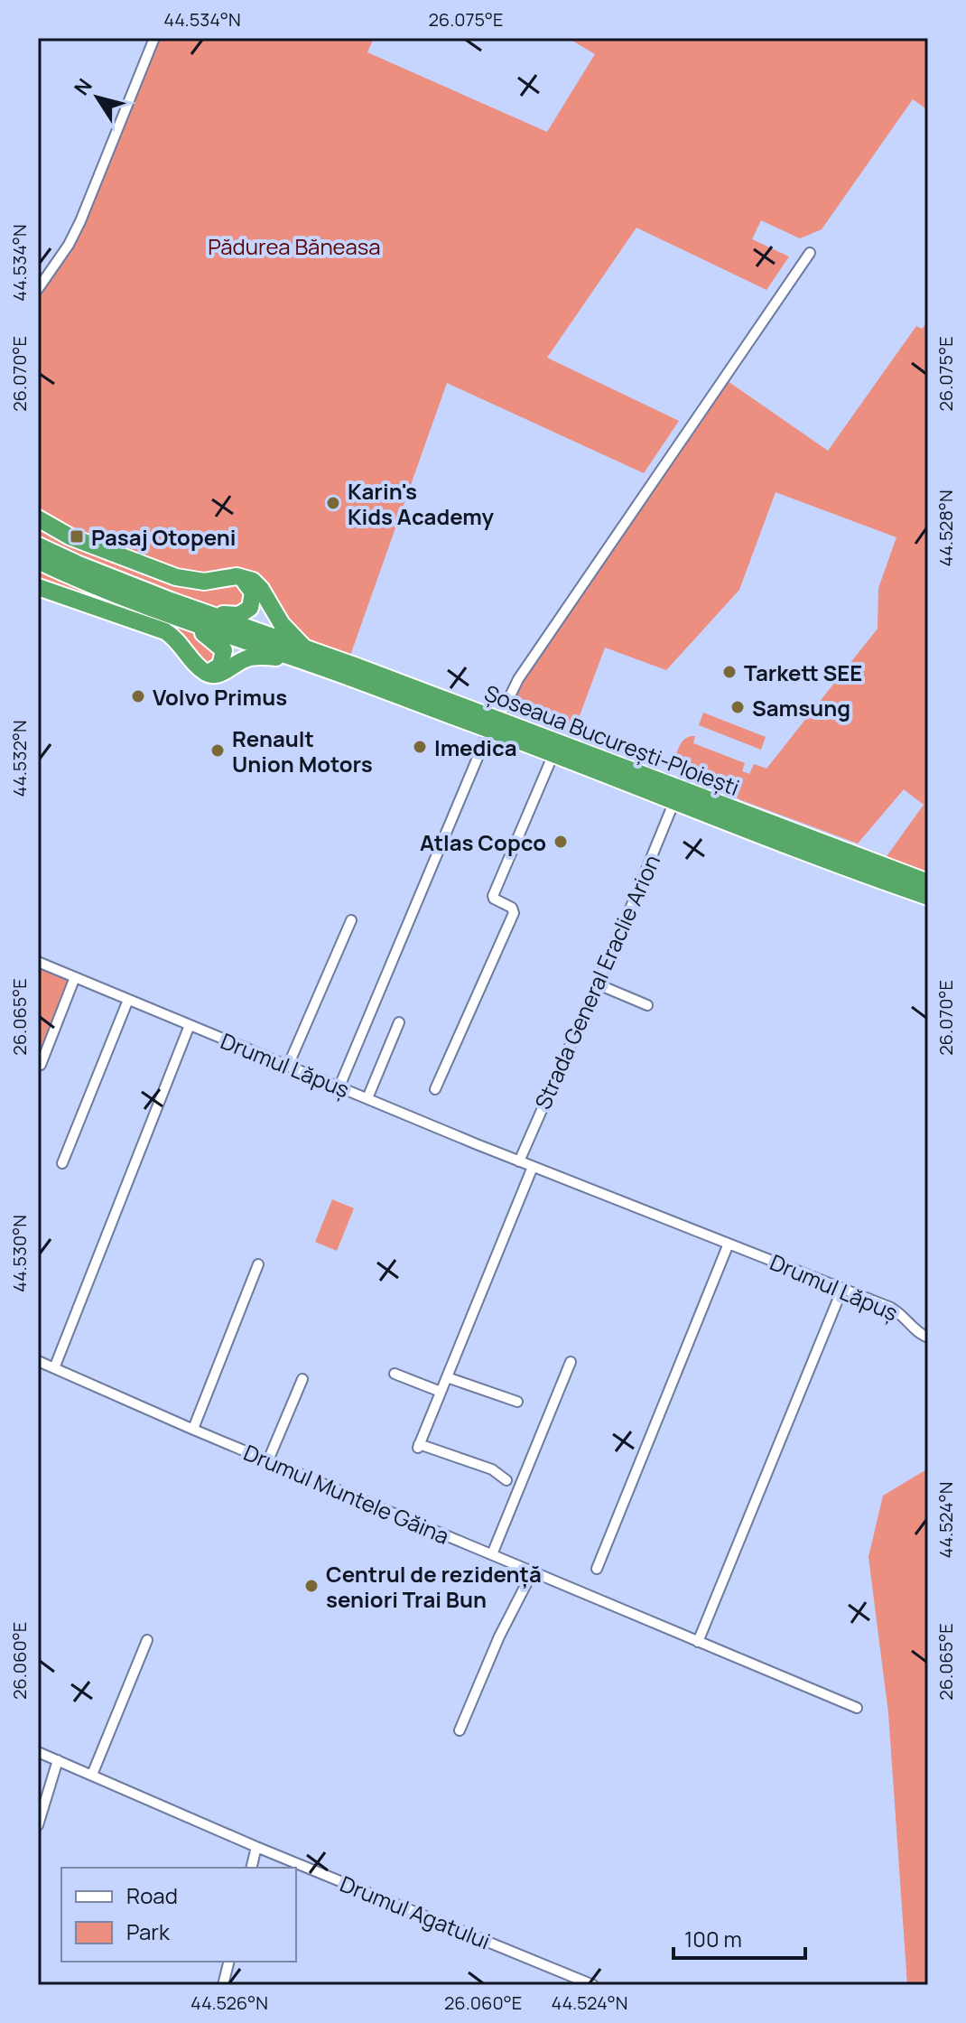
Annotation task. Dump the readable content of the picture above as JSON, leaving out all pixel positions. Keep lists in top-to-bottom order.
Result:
{
  "streets": {
    "highway": ["Șoseaua București-Ploiești"],
    "street": [
      "Strada General Eraclie Arion",
      "Drumul Lăpuș",
      "Drumul Muntele Găina",
      "Drumul Agatului"
    ]
  },
  "crossings": [
    ["Șoseaua București-Ploiești", "Strada General Eraclie Arion"],
    ["Șoseaua București-Ploiești", "Drumul Lăpuș"],
    ["Strada General Eraclie Arion", "Drumul Lăpuș"]
  ],
  "parks": ["Pădurea Băneasa"],
  "places": {
    "other": [
      "Karin's Kids Academy",
      "Tarkett SEE",
      "Volvo Primus",
      "Samsung",
      "Imedica",
      "Renault Union Motors",
      "Atlas Copco",
      "Centrul de rezidență seniori Trai Bun"
    ],
    "transit": ["Pasaj Otopeni"]
  },
  "legend": ["Road", "Park"],
  "scale_bar": "100 m",
  "north": "top left",
  "coordinates": [
    "44.534°N",
    "26.075°E",
    "26.070°E",
    "44.528°N",
    "44.532°N",
    "26.065°E",
    "44.530°N",
    "44.524°N",
    "26.060°E",
    "44.526°N"
  ]
}
